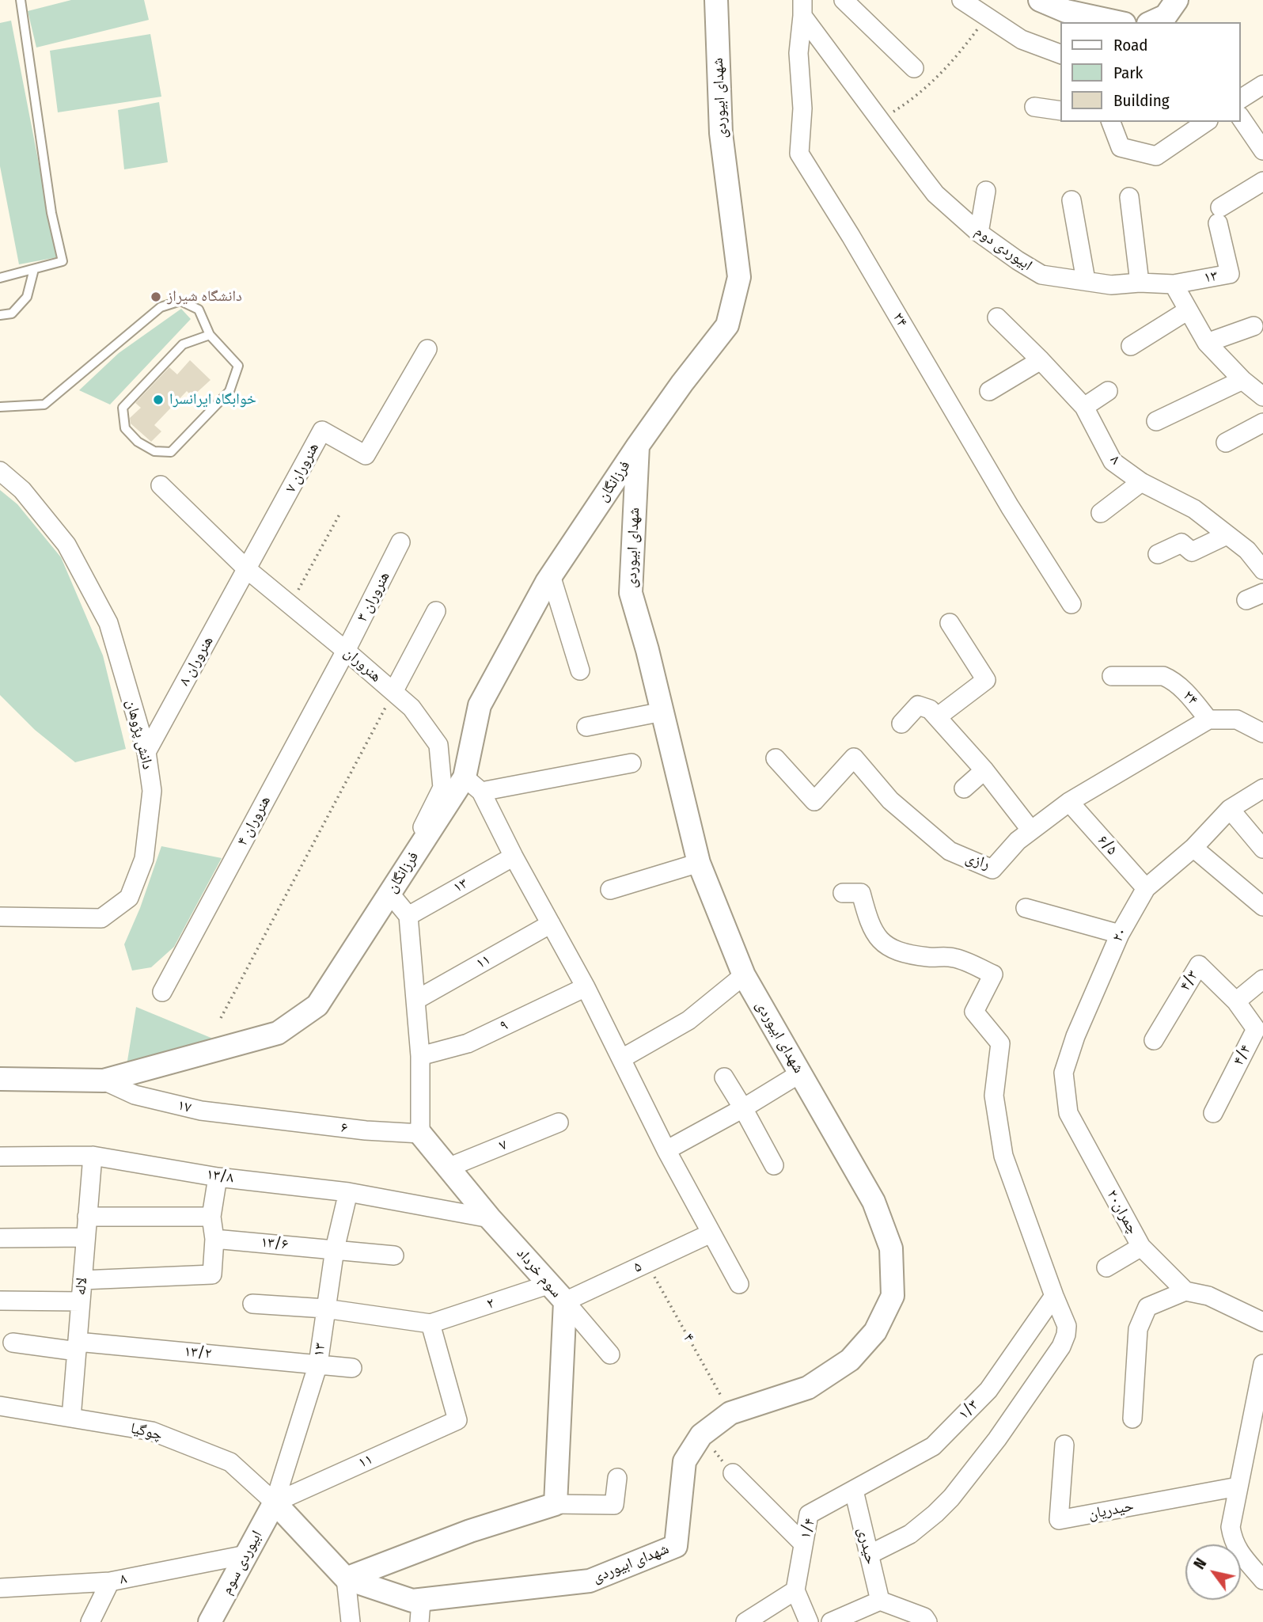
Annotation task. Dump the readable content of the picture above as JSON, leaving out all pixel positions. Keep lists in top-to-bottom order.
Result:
{
  "streets": {
    "street": [
      "شهدای ابیوردی",
      "ابیوردی دوم",
      "۱۳",
      "۲۴",
      "۸",
      "هنروران ۷",
      "فرزانگان",
      "هنروران ۳",
      "هنروران ۸",
      "هنروران",
      "دانش پژوهان",
      "هنروران ۴",
      "۶/۵",
      "رازی",
      "۲۰",
      "۱۱",
      "۴/۳",
      "۹",
      "۴/۴",
      "۱۷",
      "۶",
      "۷",
      "۱۳/۸",
      "چمران۲۰",
      "۱۳/۶",
      "۵",
      "سوم خرداد",
      "لاله",
      "۲",
      "۱۳/۲",
      "۱/۳",
      "چوگیا",
      "حیدریان",
      "۱/۴",
      "حیدری",
      "ابیوردی سوم"
    ],
    "path": ["۴"]
  },
  "crossings": [
    ["شهدای ابیوردی", "۱۳"],
    ["شهدای ابیوردی", "فرزانگان"],
    ["شهدای ابیوردی", "۱۱"],
    ["شهدای ابیوردی", "۴"],
    ["شهدای ابیوردی", "چوگیا"],
    ["شهدای ابیوردی", "ابیوردی سوم"],
    ["ابیوردی دوم", "۱۳"],
    ["ابیوردی دوم", "۲۴"],
    ["۱۳", "۱۱"],
    ["۱۳", "۱۳/۸"],
    ["۱۳", "۱۳/۶"],
    ["۱۳", "۱۳/۲"],
    ["۱۳", "چوگیا"],
    ["۱۳", "ابیوردی سوم"],
    ["۲۴", "رازی"],
    ["۸", "ابیوردی سوم"],
    ["هنروران ۷", "هنروران ۸"],
    ["هنروران ۷", "هنروران"],
    ["فرزانگان", "هنروران"],
    ["فرزانگان", "۱۷"],
    ["هنروران ۳", "هنروران"],
    ["هنروران ۳", "هنروران ۴"],
    ["هنروران ۸", "هنروران"],
    ["هنروران ۸", "دانش پژوهان"],
    ["هنروران", "هنروران ۴"],
    ["۶/۵", "رازی"],
    ["۶/۵", "۲۰"],
    ["۲۰", "چمران۲۰"],
    ["۱۱", "۲"],
    ["۱۱", "چوگیا"],
    ["۱۱", "ابیوردی سوم"],
    ["۴/۳", "۴/۴"],
    ["۱۷", "۶"],
    ["۶", "سوم خرداد"],
    ["۷", "سوم خرداد"],
    ["۱۳/۸", "لاله"],
    ["۵", "سوم خرداد"],
    ["۵", "۴"],
    ["سوم خرداد", "۲"],
    ["لاله", "۱۳/۲"],
    ["لاله", "چوگیا"],
    ["۱/۳", "۱/۴"],
    ["۱/۳", "حیدری"],
    ["چوگیا", "ابیوردی سوم"],
    ["۱/۴", "حیدری"]
  ],
  "places": ["دانشگاه شیراز", "خوابگاه ایرانسرا"],
  "legend": ["Road", "Park", "Building"],
  "north": "top left"
}
